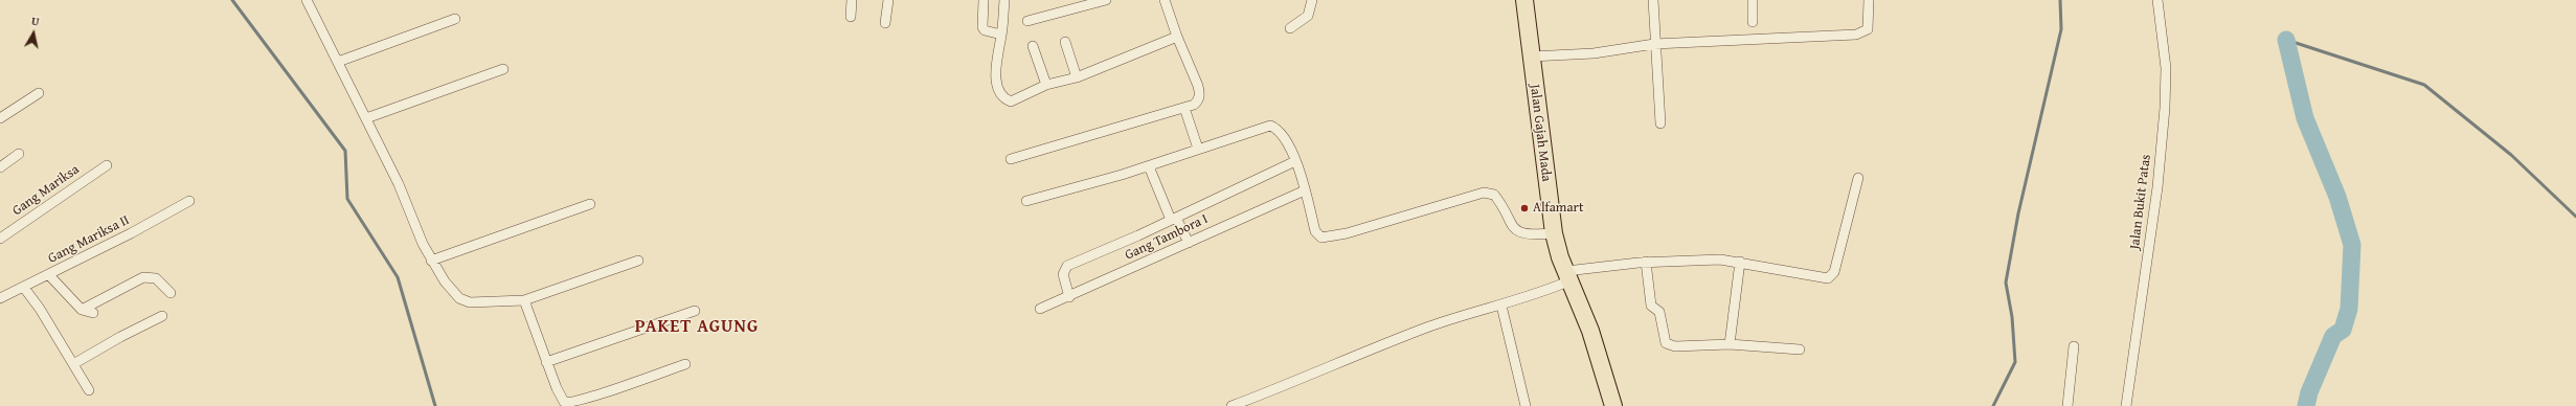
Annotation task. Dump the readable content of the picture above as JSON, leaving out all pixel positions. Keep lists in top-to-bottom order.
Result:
{
  "streets": {
    "highway": ["Jalan Gajah Mada"],
    "street": [
      "Gang Mariksa",
      "Jalan Bukit Patas",
      "Gang Tambora I",
      "Gang Mariksa II"
    ]
  },
  "districts": ["PAKET AGUNG"],
  "places": ["Alfamart"],
  "north": "top"
}
